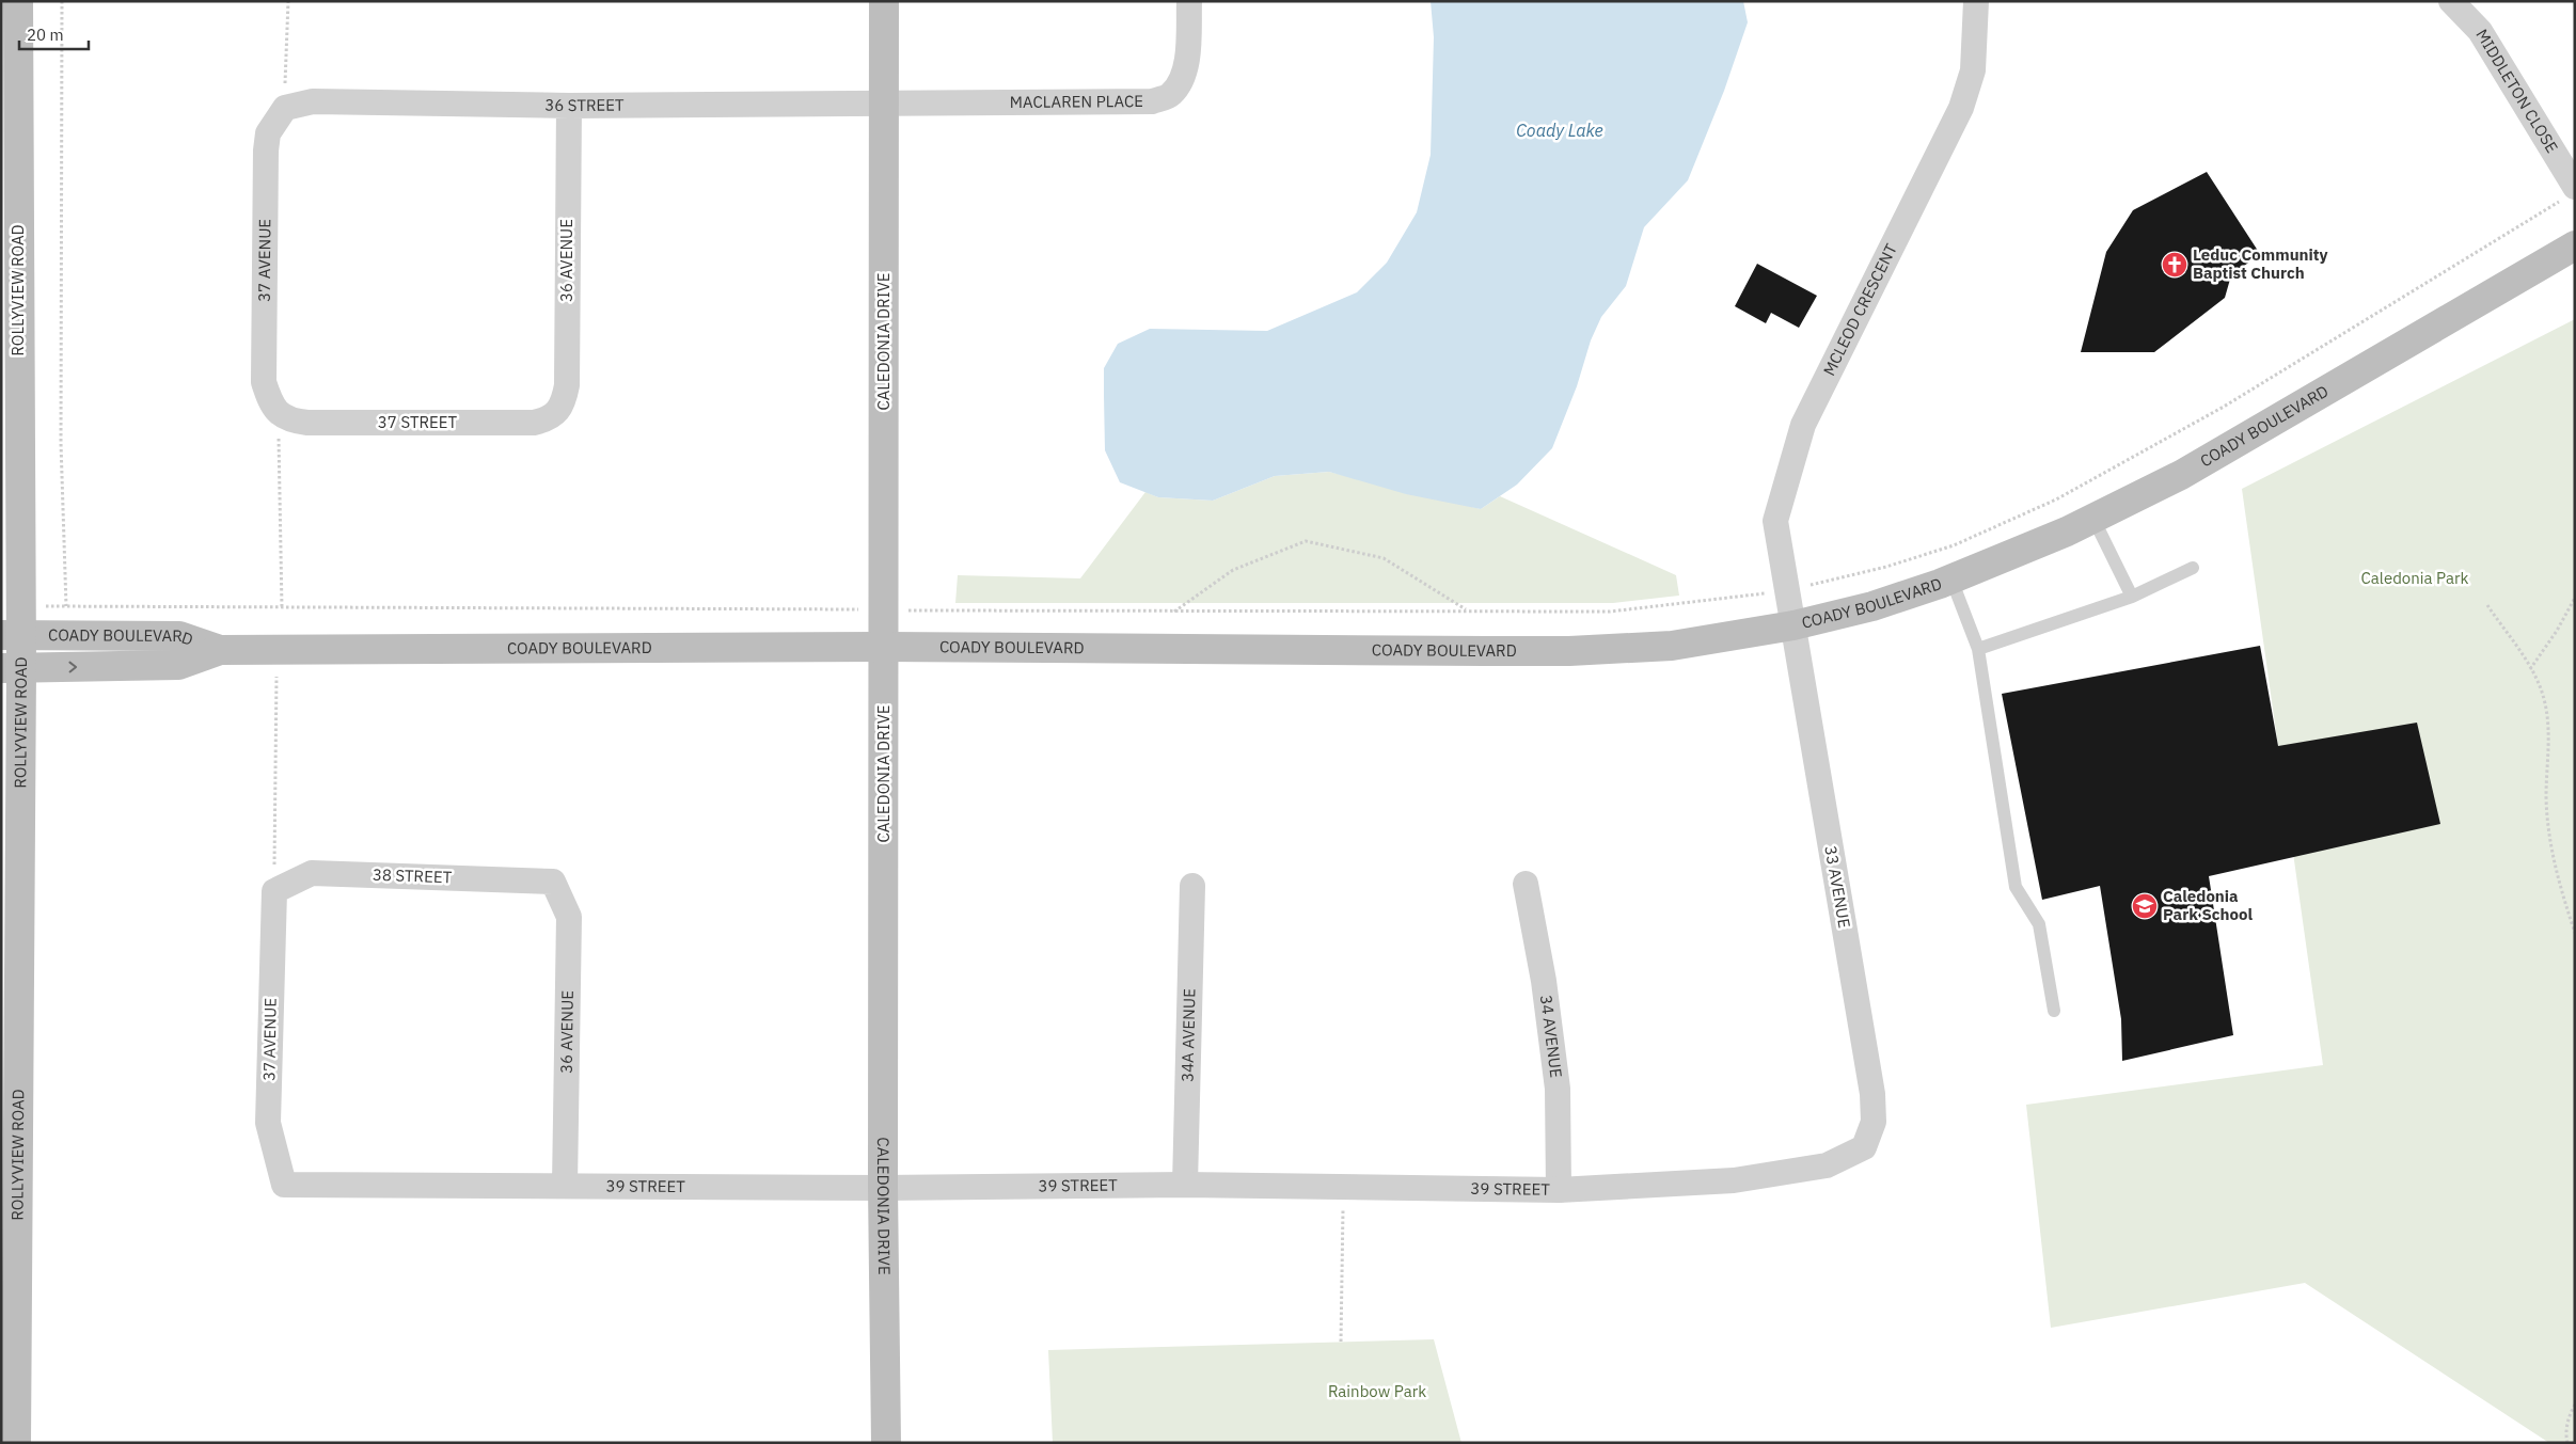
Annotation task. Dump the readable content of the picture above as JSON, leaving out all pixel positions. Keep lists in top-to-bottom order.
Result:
{
  "streets": {
    "main road": ["ROLLYVIEW ROAD", "CALEDONIA DRIVE", "COADY BOULEVARD"],
    "street": [
      "MIDDLETON CLOSE",
      "MACLAREN PLACE",
      "36 STREET",
      "37 AVENUE",
      "36 AVENUE",
      "MCLEOD CRESCENT",
      "37 STREET",
      "38 STREET",
      "33 AVENUE",
      "34A AVENUE",
      "34 AVENUE",
      "39 STREET"
    ]
  },
  "crossings": [
    ["MACLAREN PLACE", "36 STREET"],
    ["MACLAREN PLACE", "CALEDONIA DRIVE"],
    ["36 STREET", "37 AVENUE"],
    ["36 STREET", "36 AVENUE"],
    ["36 STREET", "CALEDONIA DRIVE"],
    ["37 AVENUE", "37 STREET"],
    ["37 AVENUE", "38 STREET"],
    ["37 AVENUE", "39 STREET"],
    ["36 AVENUE", "37 STREET"],
    ["36 AVENUE", "38 STREET"],
    ["36 AVENUE", "39 STREET"],
    ["ROLLYVIEW ROAD", "COADY BOULEVARD"],
    ["MCLEOD CRESCENT", "COADY BOULEVARD"],
    ["MCLEOD CRESCENT", "33 AVENUE"],
    ["CALEDONIA DRIVE", "COADY BOULEVARD"],
    ["CALEDONIA DRIVE", "39 STREET"],
    ["COADY BOULEVARD", "33 AVENUE"],
    ["33 AVENUE", "39 STREET"],
    ["34A AVENUE", "39 STREET"],
    ["34 AVENUE", "39 STREET"]
  ],
  "water": ["Coady Lake"],
  "parks": ["Caledonia Park", "Rainbow Park"],
  "places": {
    "church": ["Leduc Community Baptist Church"],
    "school or university": ["Caledonia Park School"]
  },
  "scale_bar": "20 m"
}
